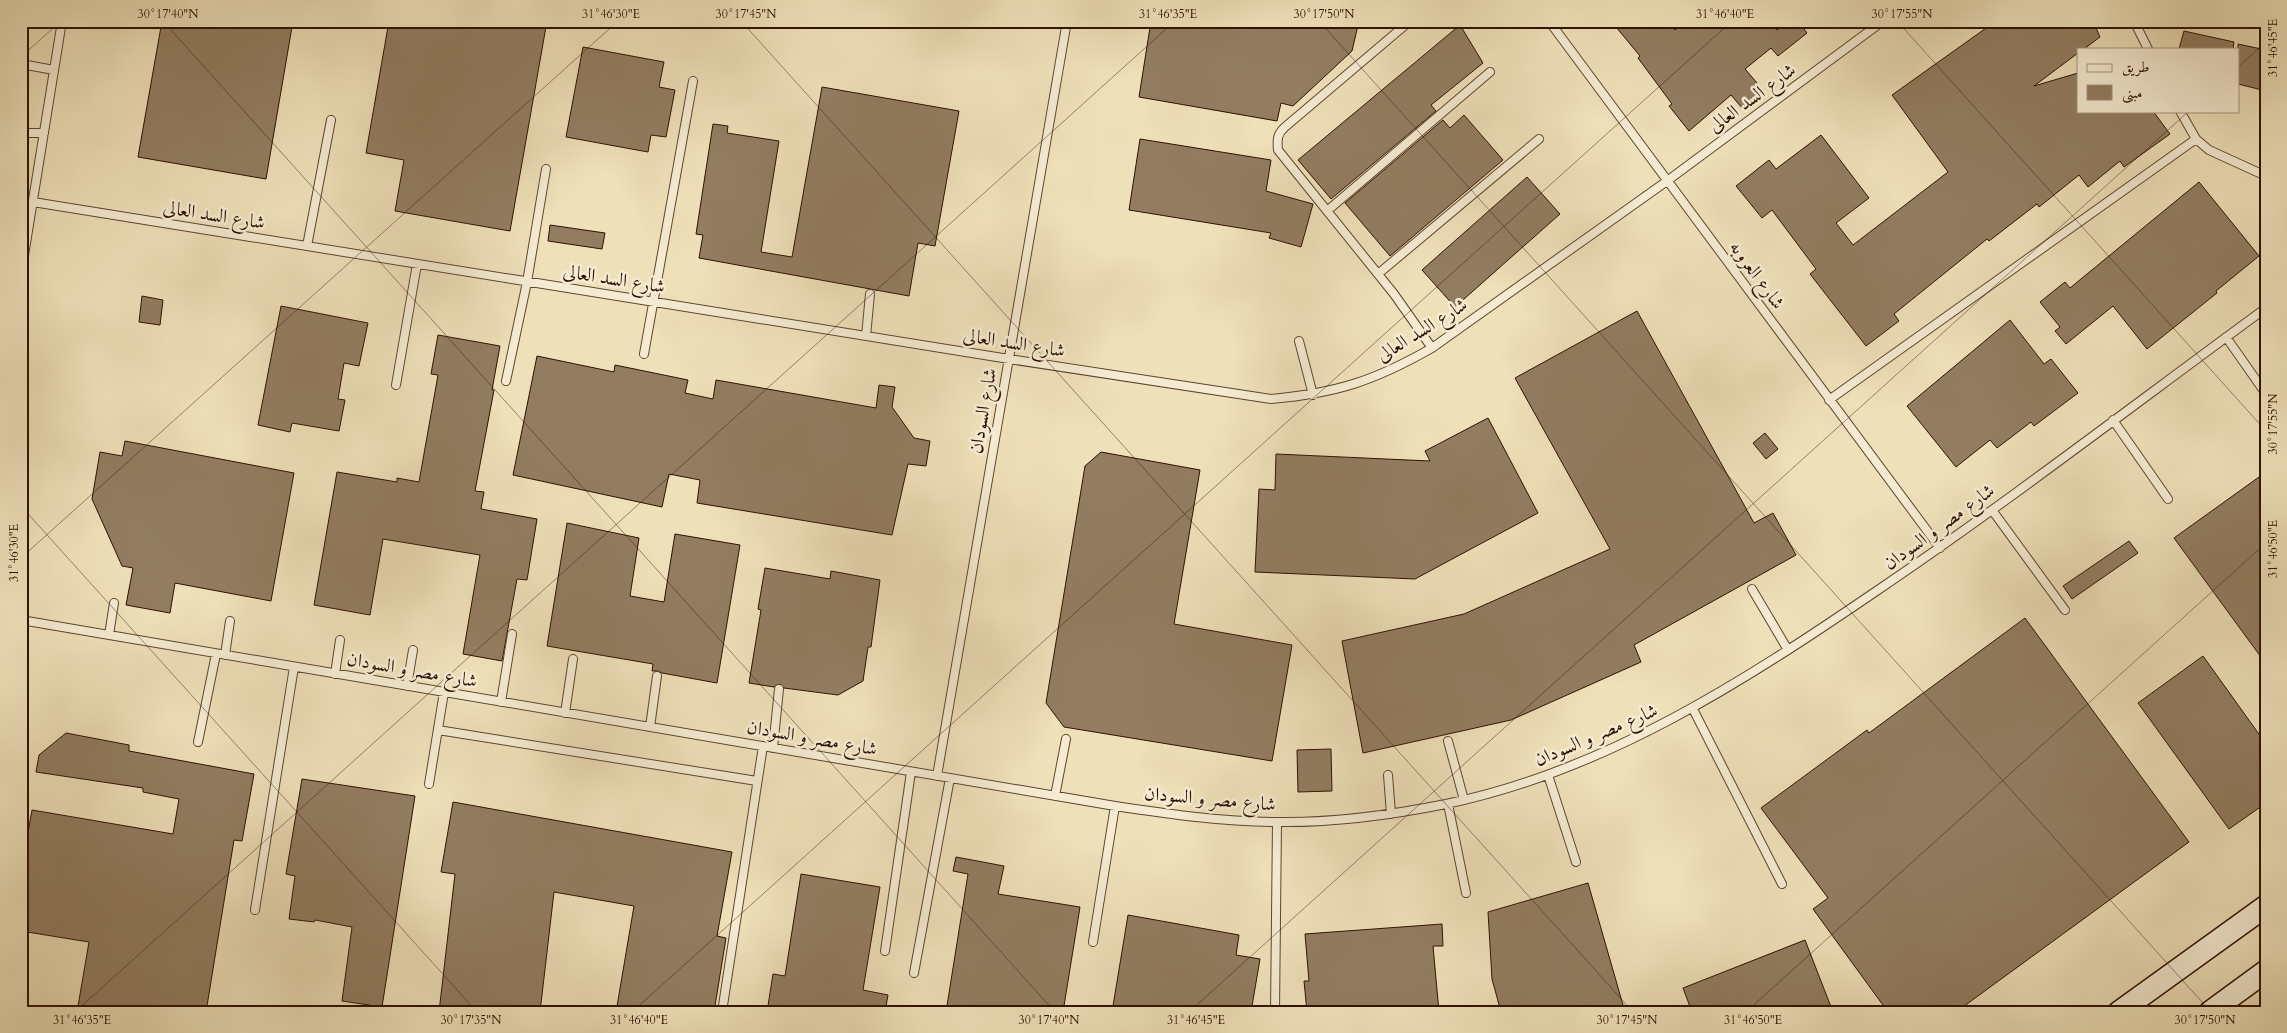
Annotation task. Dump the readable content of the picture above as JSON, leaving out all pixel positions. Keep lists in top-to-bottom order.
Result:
{
  "streets": {
    "lane": [
      "شارع السد العالى",
      "شارع العروبه",
      "شارع السودان",
      "شارع مصر و السودان"
    ]
  },
  "crossings": [
    ["شارع السد العالى", "شارع العروبه"],
    ["شارع السد العالى", "شارع السودان"],
    ["شارع العروبه", "شارع مصر و السودان"],
    ["شارع السودان", "شارع مصر و السودان"]
  ],
  "legend": ["طريق", "مبنى"],
  "coordinates": [
    "30°17'40\"N",
    "31°46'30\"E",
    "30°17'45\"N",
    "31°46'35\"E",
    "30°17'50\"N",
    "31°46'40\"E",
    "30°17'55\"N",
    "31°46'45\"E",
    "31°46'50\"E",
    "30°17'35\"N"
  ]
}
